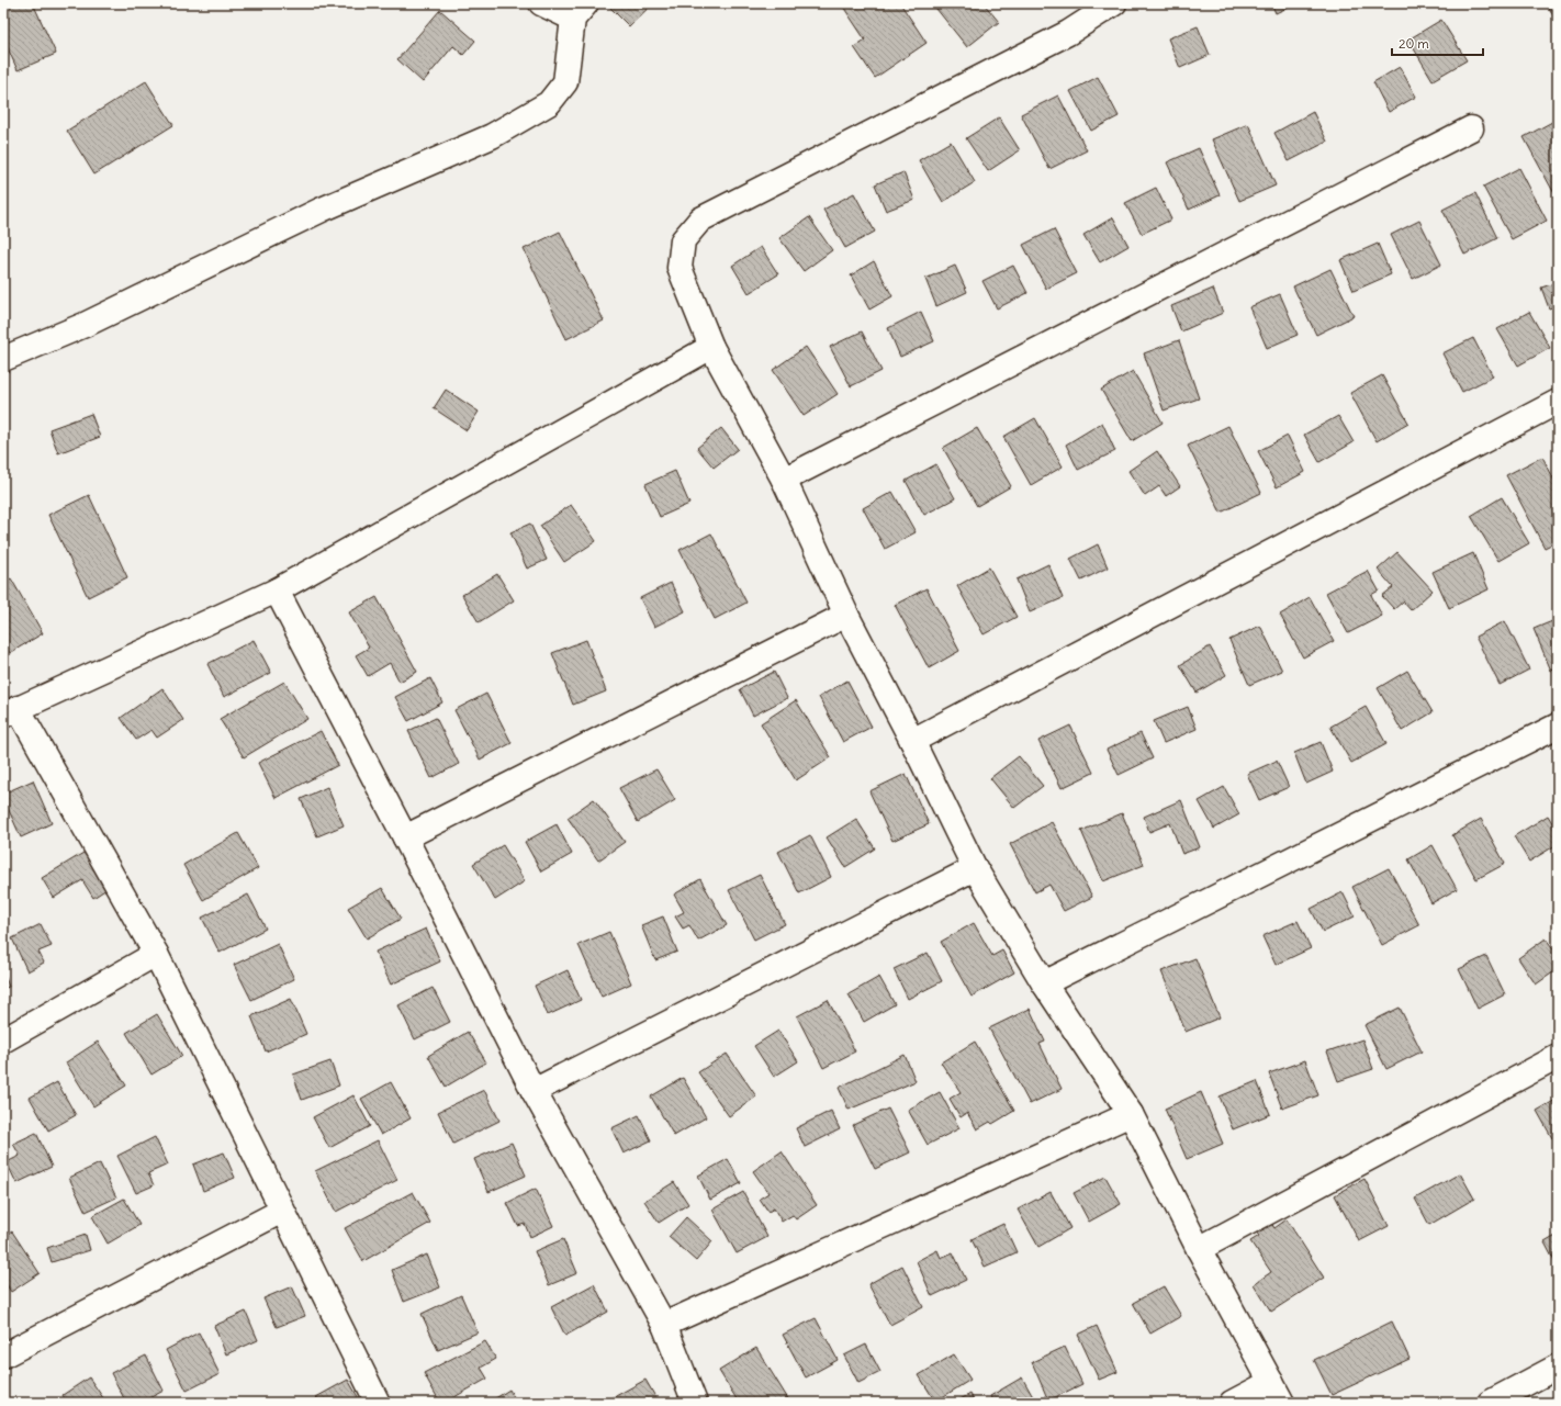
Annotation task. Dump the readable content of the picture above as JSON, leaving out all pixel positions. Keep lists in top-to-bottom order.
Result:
{
  "scale_bar": "20 m"
}
